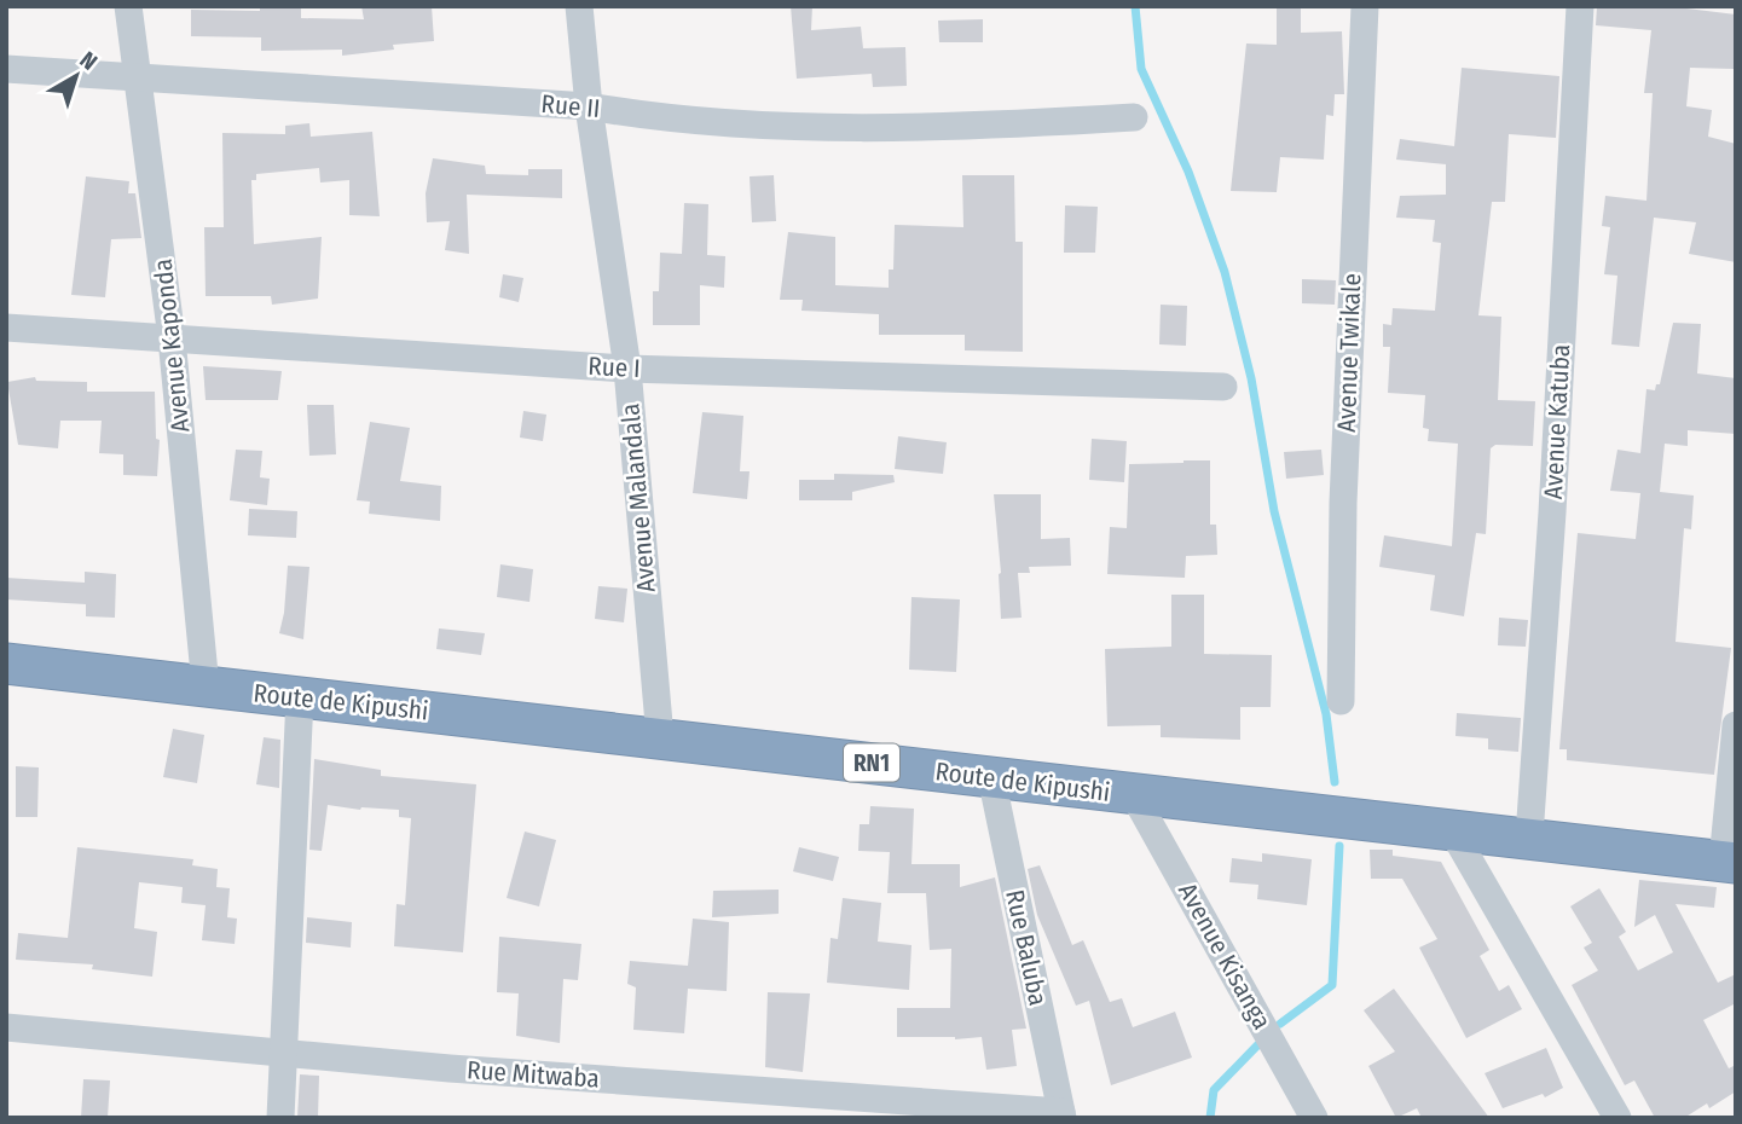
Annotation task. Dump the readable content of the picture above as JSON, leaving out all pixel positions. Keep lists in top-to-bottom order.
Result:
{
  "streets": {
    "highway": ["Route de Kipushi", "RN1"],
    "street": [
      "Rue II",
      "Avenue Kaponda",
      "Avenue Twikale",
      "Rue I",
      "Avenue Katuba",
      "Avenue Malandala",
      "Rue Baluba",
      "Avenue Kisanga",
      "Rue Mitwaba"
    ]
  },
  "crossings": [
    ["Rue II", "Avenue Kaponda"],
    ["Rue II", "Avenue Malandala"],
    ["Avenue Kaponda", "Rue I"],
    ["Avenue Kaponda", "Route de Kipushi"],
    ["Rue I", "Avenue Malandala"],
    ["Avenue Katuba", "Route de Kipushi"],
    ["Avenue Malandala", "Route de Kipushi"],
    ["Route de Kipushi", "Rue Baluba"],
    ["Route de Kipushi", "Avenue Kisanga"],
    ["Rue Baluba", "Rue Mitwaba"]
  ],
  "north": "top right"
}
